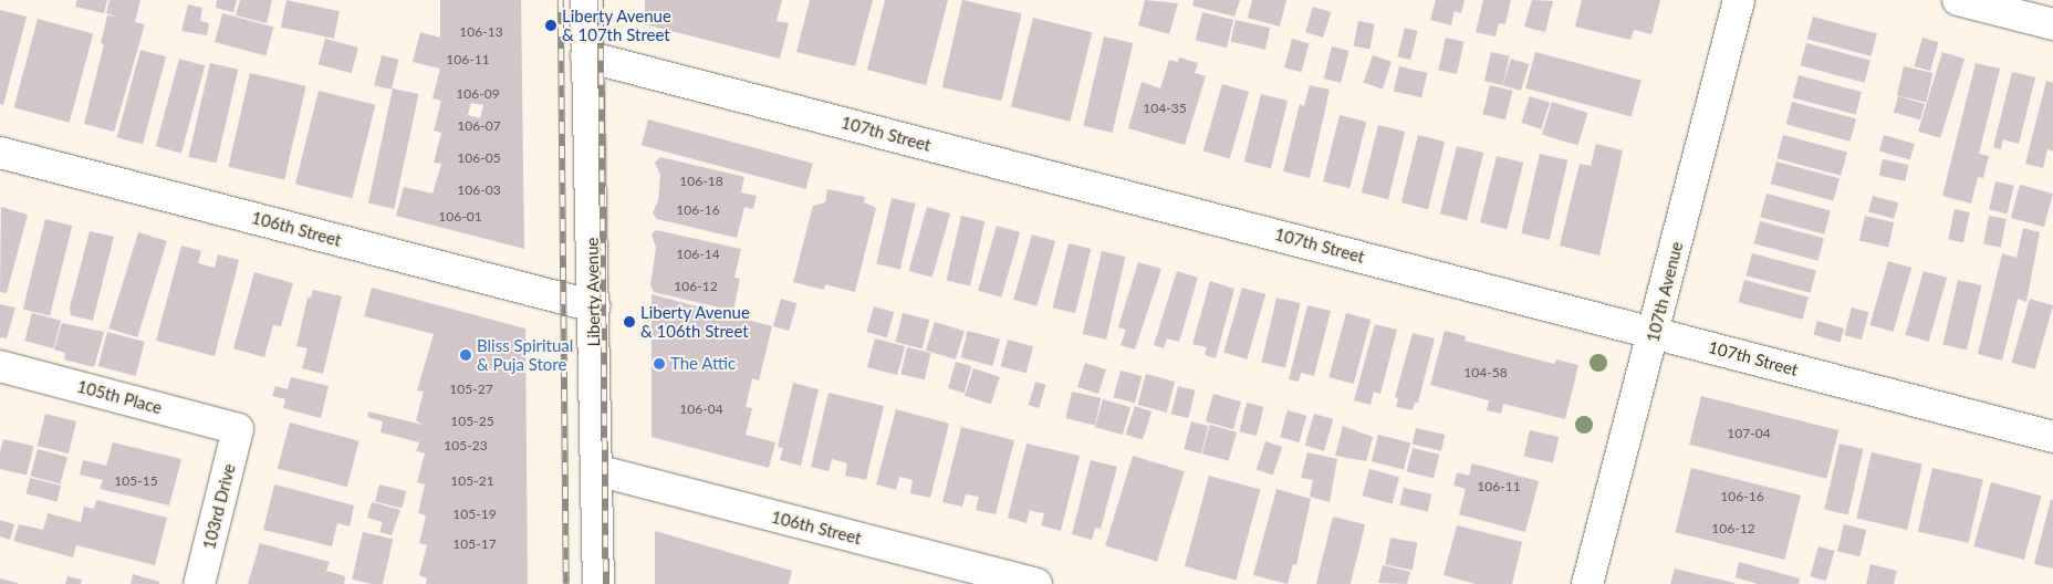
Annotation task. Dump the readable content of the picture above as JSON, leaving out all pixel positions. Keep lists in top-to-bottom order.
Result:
{
  "streets": {
    "street": [
      "107th Street",
      "106th Street",
      "Liberty Avenue",
      "107th Avenue",
      "105th Place",
      "103rd Drive"
    ]
  },
  "crossings": [
    ["107th Street", "Liberty Avenue"],
    ["107th Street", "107th Avenue"],
    ["106th Street", "Liberty Avenue"],
    ["105th Place", "103rd Drive"]
  ],
  "places": [
    "Liberty Avenue & 107th Street",
    "Liberty Avenue & 106th Street",
    "Bliss Spiritual & Puja Store",
    "The Attic"
  ],
  "house_numbers": [
    "106-13",
    "106-11",
    "106-09",
    "104-35",
    "106-07",
    "106-05",
    "106-18",
    "106-03",
    "106-16",
    "106-01",
    "106-14",
    "106-12",
    "104-58",
    "105-27",
    "106-04",
    "105-25",
    "107-04",
    "105-23",
    "105-15",
    "105-21",
    "106-11",
    "106-16",
    "105-19",
    "106-12",
    "105-17"
  ]
}
